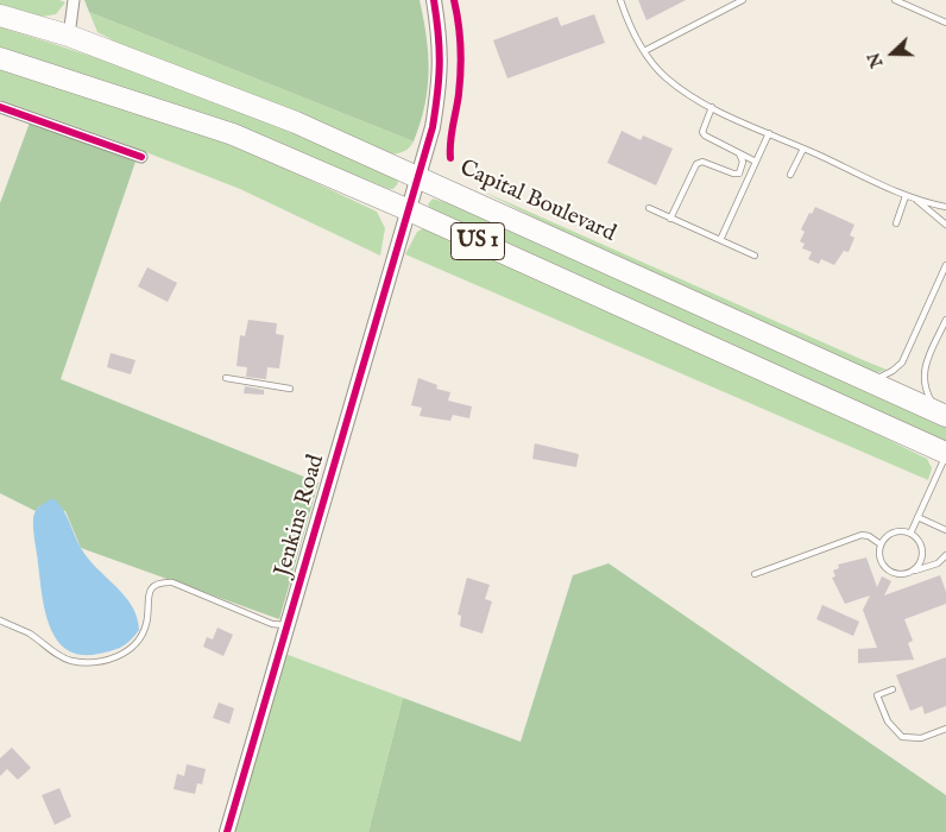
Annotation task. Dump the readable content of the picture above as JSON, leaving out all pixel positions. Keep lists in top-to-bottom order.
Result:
{
  "streets": {
    "highway": ["Capital Boulevard", "US 1"],
    "street": ["Jenkins Road"]
  },
  "crossings": [
    ["Capital Boulevard", "Jenkins Road"],
    ["US 1", "Jenkins Road"]
  ],
  "north": "left"
}
